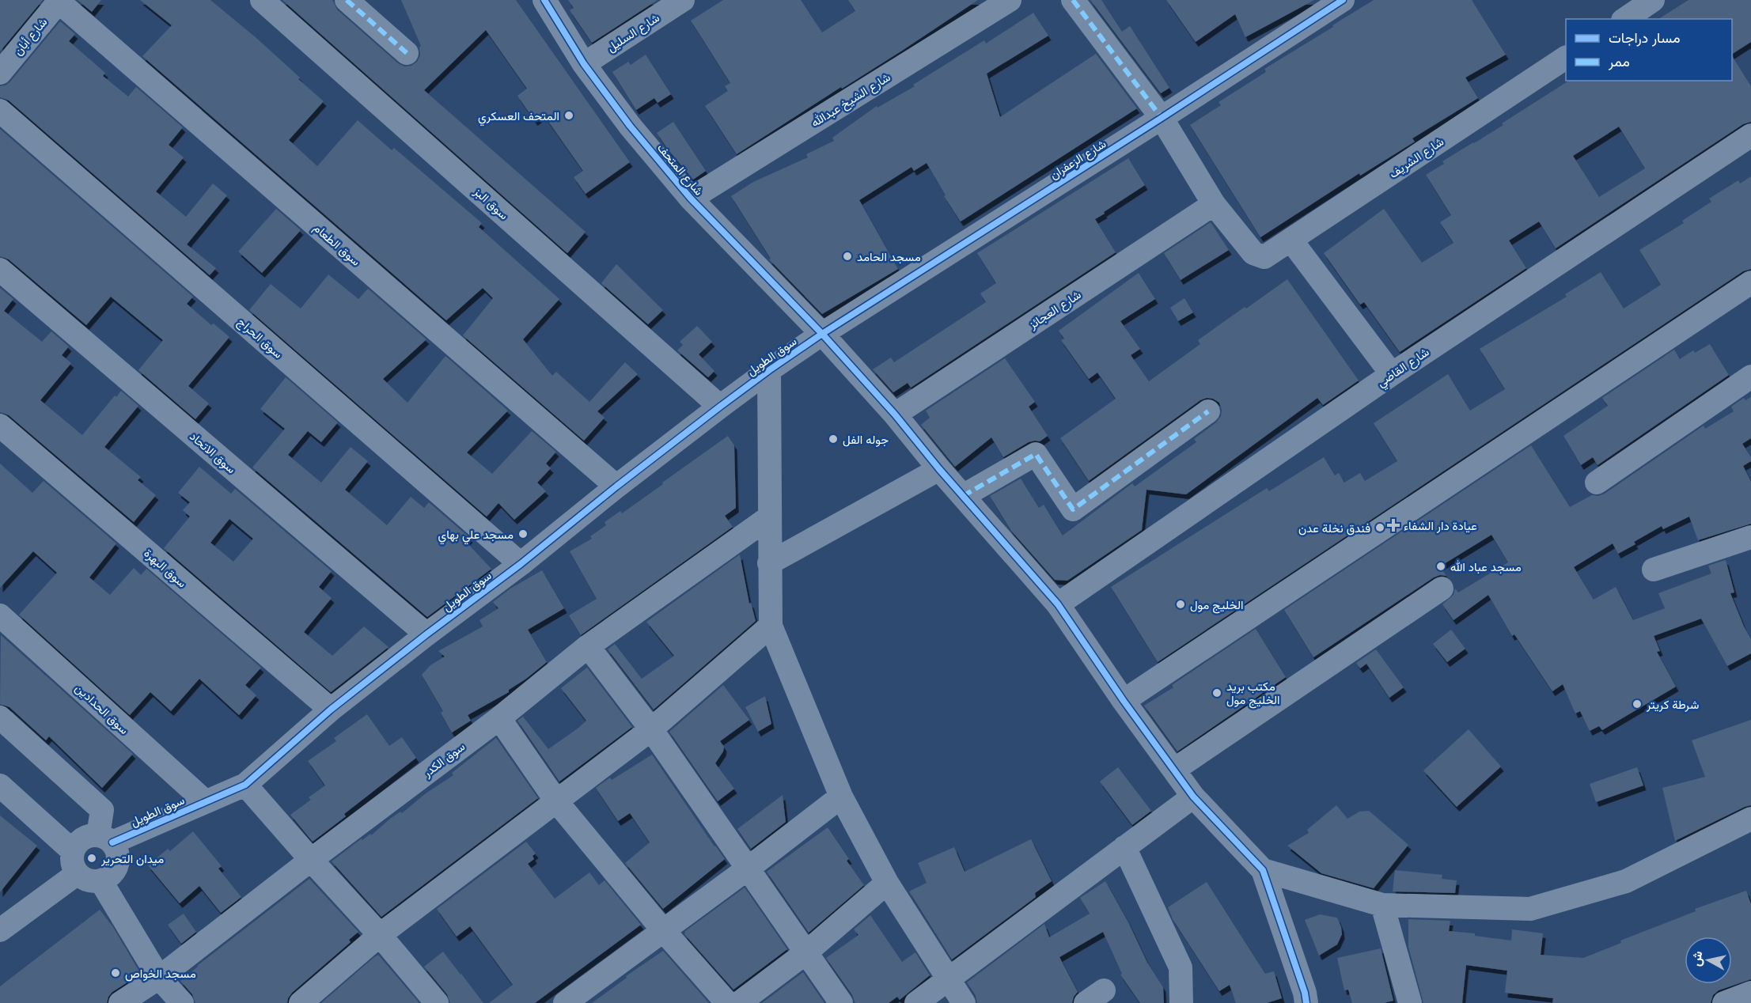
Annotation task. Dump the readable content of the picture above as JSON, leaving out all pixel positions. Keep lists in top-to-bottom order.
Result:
{
  "streets": {
    "street": [
      "شارع السليل",
      "شارع أبان",
      "شارع الشيخ عبدالله",
      "شارع الشريف",
      "شارع الزعفران",
      "شارع المتحف",
      "سوق البز",
      "سوق الطعام",
      "شارع العجائز",
      "سوق الحراج",
      "سوق الطويل",
      "شارع القاضي",
      "سوق الاتحاد",
      "سوق البهرة",
      "سوق الحدادين",
      "سوق الكدر"
    ]
  },
  "crossings": [
    ["شارع السليل", "شارع المتحف"],
    ["شارع أبان", "سوق الطعام"],
    ["شارع الشيخ عبدالله", "شارع المتحف"],
    ["شارع الشريف", "شارع العجائز"],
    ["شارع الزعفران", "شارع المتحف"],
    ["شارع الزعفران", "سوق الطويل"],
    ["شارع المتحف", "شارع العجائز"],
    ["شارع المتحف", "سوق الطويل"],
    ["شارع المتحف", "شارع القاضي"],
    ["سوق البز", "سوق الطويل"],
    ["سوق الطعام", "سوق الطويل"],
    ["سوق الحراج", "سوق الطويل"],
    ["سوق الطويل", "سوق الاتحاد"],
    ["سوق الطويل", "سوق البهرة"],
    ["سوق الطويل", "سوق الحدادين"]
  ],
  "places": {
    "other": [
      "المتحف العسكري",
      "مسجد الحامد",
      "جوله الفل",
      "فندق نخلة عدن",
      "مسجد علي بهاي",
      "مسجد عباد الله",
      "الخليج مول",
      "مكتب بريد الخليج مول",
      "شرطة كريتر",
      "ميدان التحرير",
      "مسجد الخواص"
    ],
    "health": ["عيادة دار الشفاء"]
  },
  "legend": ["مسار دراجات", "ممر"],
  "north": "left"
}
